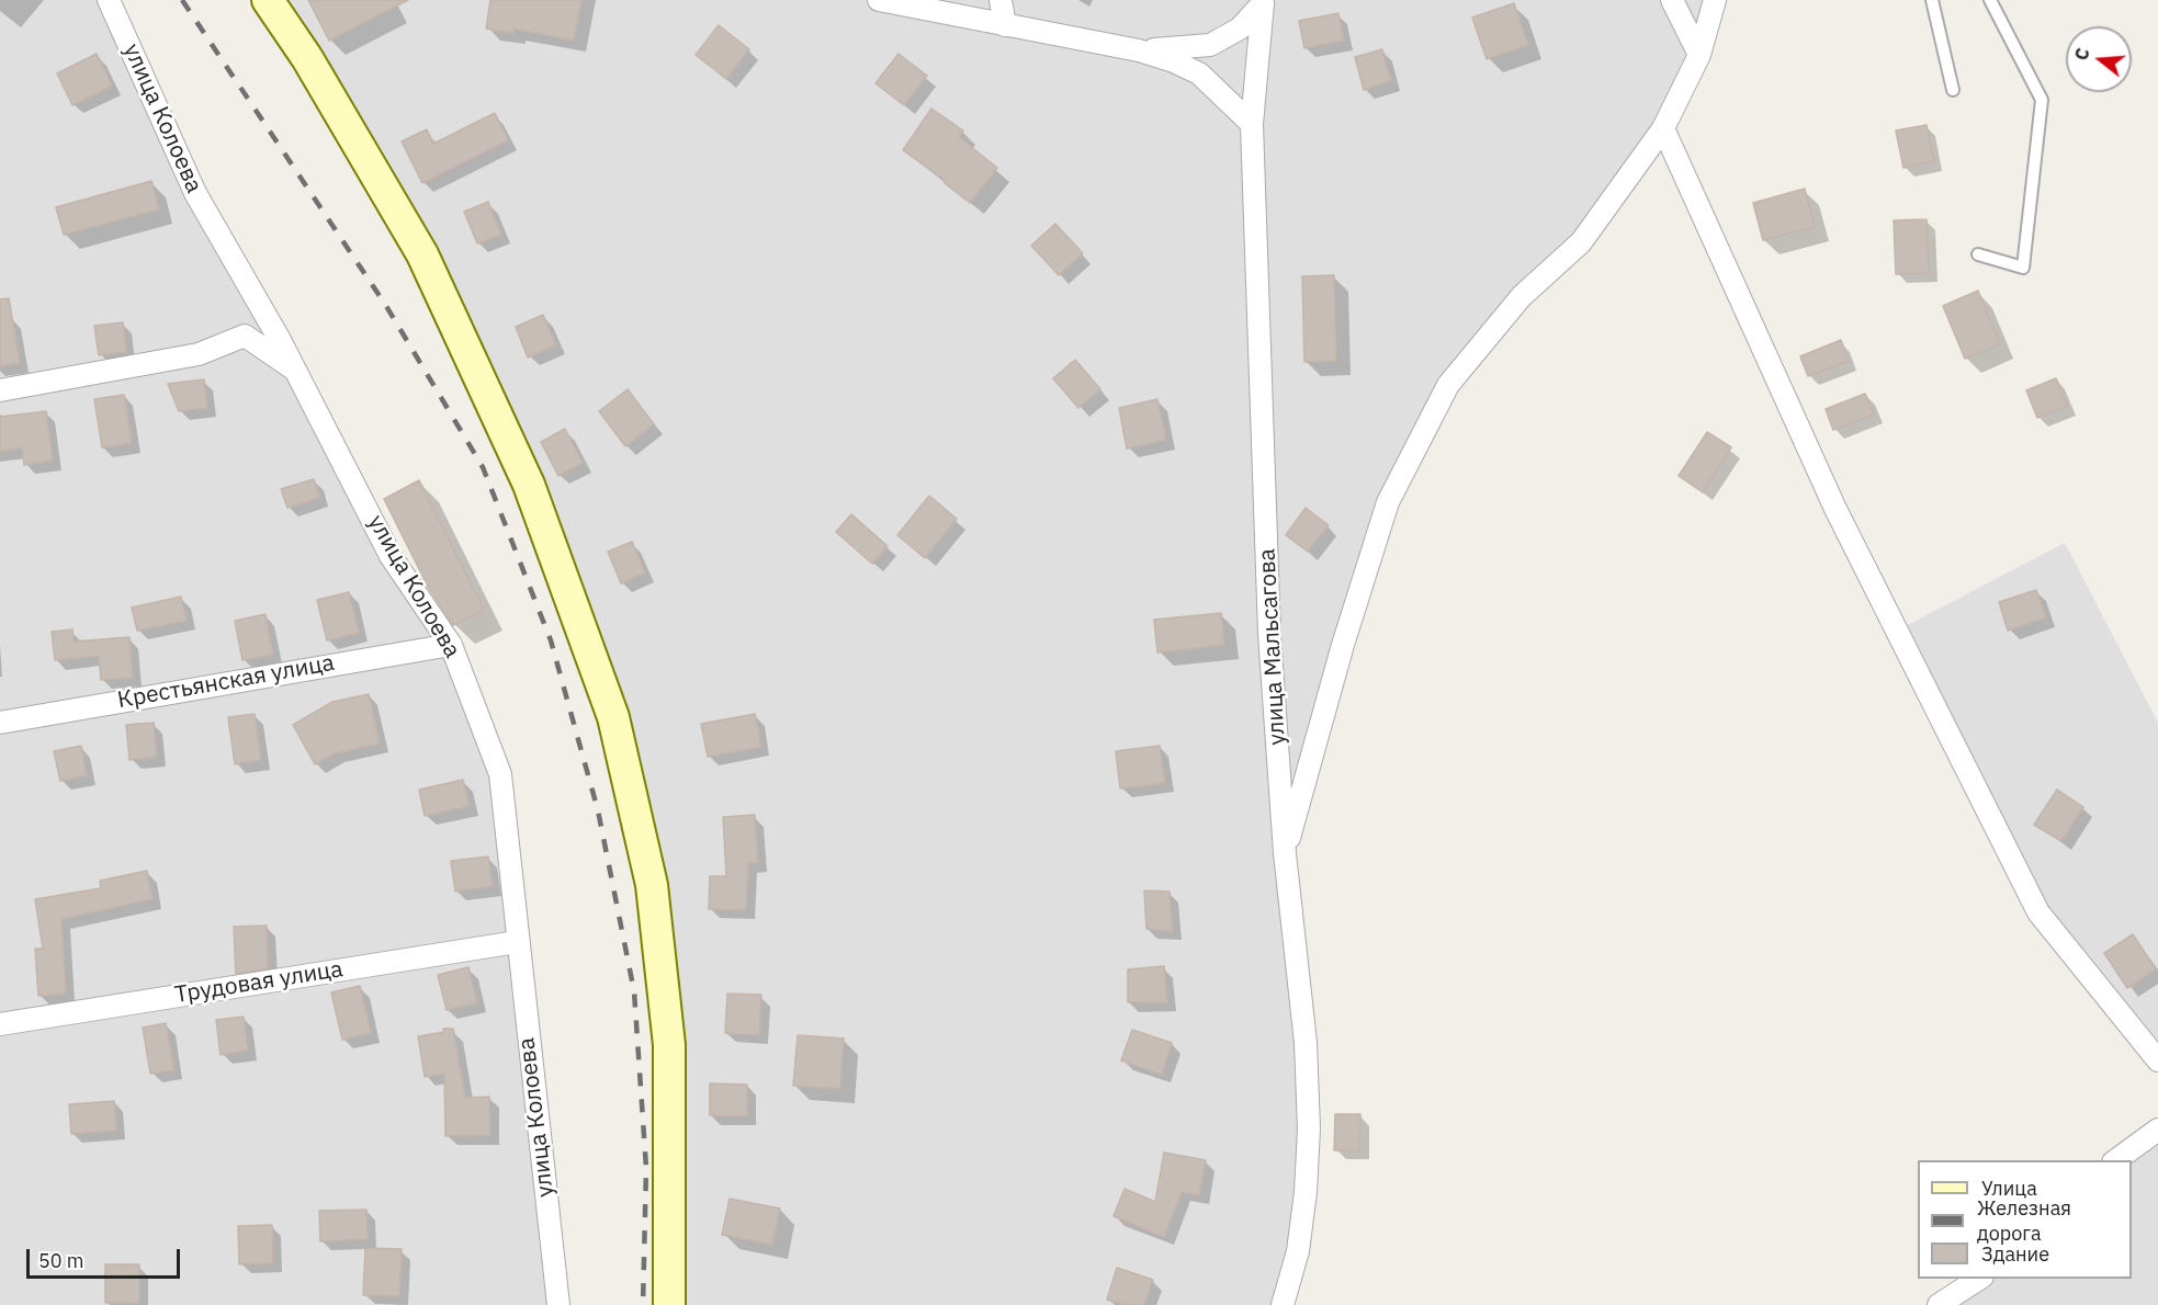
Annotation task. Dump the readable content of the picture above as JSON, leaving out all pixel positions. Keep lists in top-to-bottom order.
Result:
{
  "streets": {
    "street": [
      "улица Колоева",
      "улица Мальсагова",
      "Крестьянская улица",
      "Трудовая улица"
    ]
  },
  "crossings": [
    ["улица Колоева", "Крестьянская улица"],
    ["улица Колоева", "Трудовая улица"]
  ],
  "legend": ["Улица", "Железная дорога", "Здание"],
  "scale_bar": "50 m",
  "north": "left"
}
